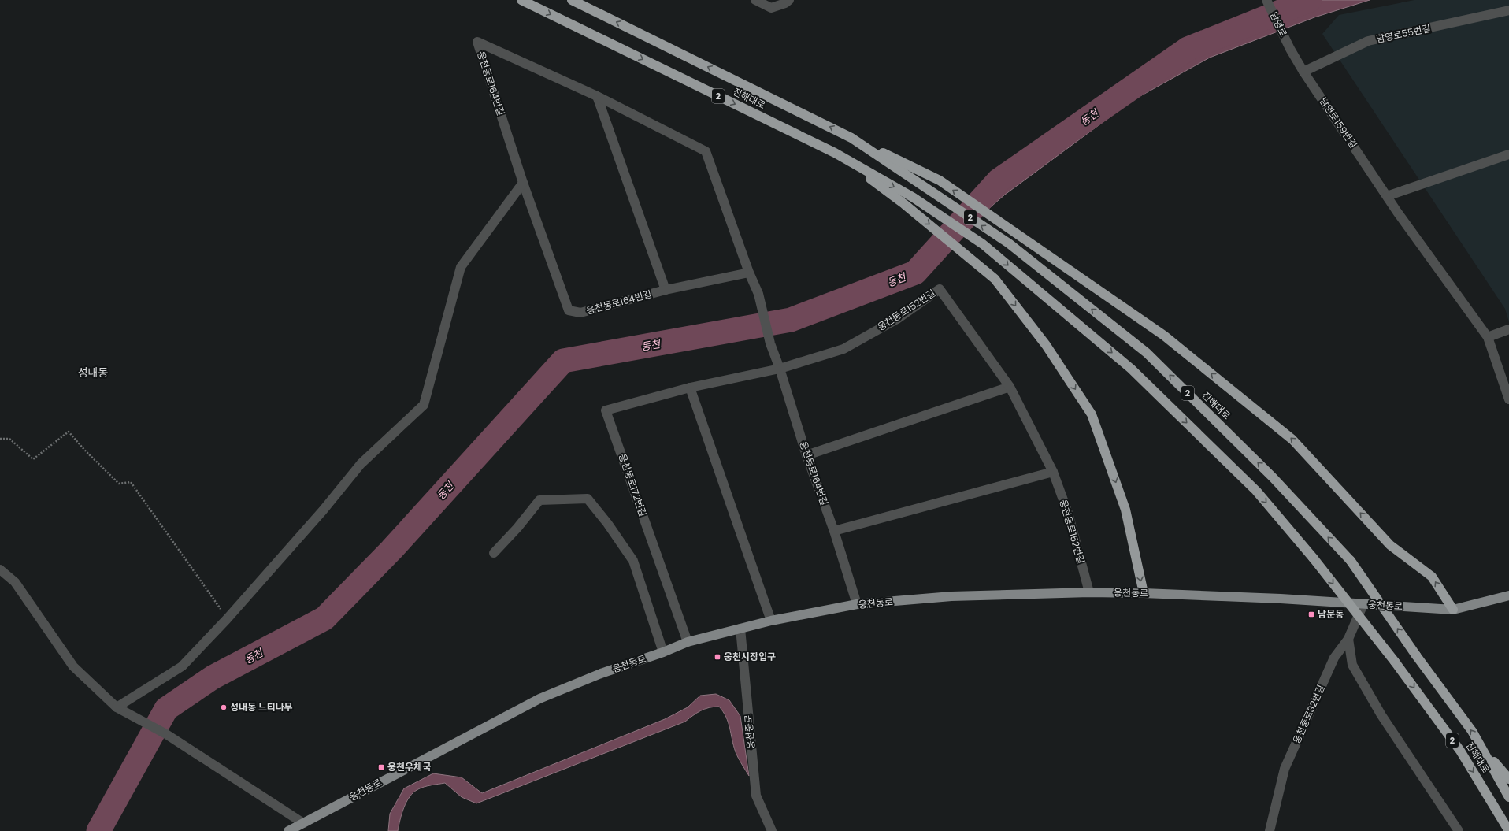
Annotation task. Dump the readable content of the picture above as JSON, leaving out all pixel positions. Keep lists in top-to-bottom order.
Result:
{
  "streets": {
    "highway": ["2", "진해대로"],
    "main road": ["웅천동로"],
    "street": [
      "남영로",
      "남영로55번길",
      "웅천동로164번길",
      "남영로159번길",
      "웅천동로152번길",
      "웅천동로172번길",
      "웅천중로32번길",
      "웅천중로"
    ]
  },
  "crossings": [
    ["남영로", "남영로159번길"],
    ["남영로55번길", "남영로159번길"],
    ["웅천동로164번길", "웅천동로152번길"],
    ["웅천동로164번길", "웅천동로172번길"],
    ["웅천동로164번길", "웅천동로"],
    ["웅천동로152번길", "웅천동로172번길"],
    ["웅천동로152번길", "웅천동로"],
    ["웅천동로172번길", "웅천동로"],
    ["웅천동로", "웅천중로32번길"],
    ["웅천동로", "웅천중로"]
  ],
  "districts": ["성내동"],
  "water": ["동천"],
  "places": {
    "transit": ["남문동", "웅천시장입구", "웅천우체국"],
    "other": ["성내동 느티나무"]
  }
}
